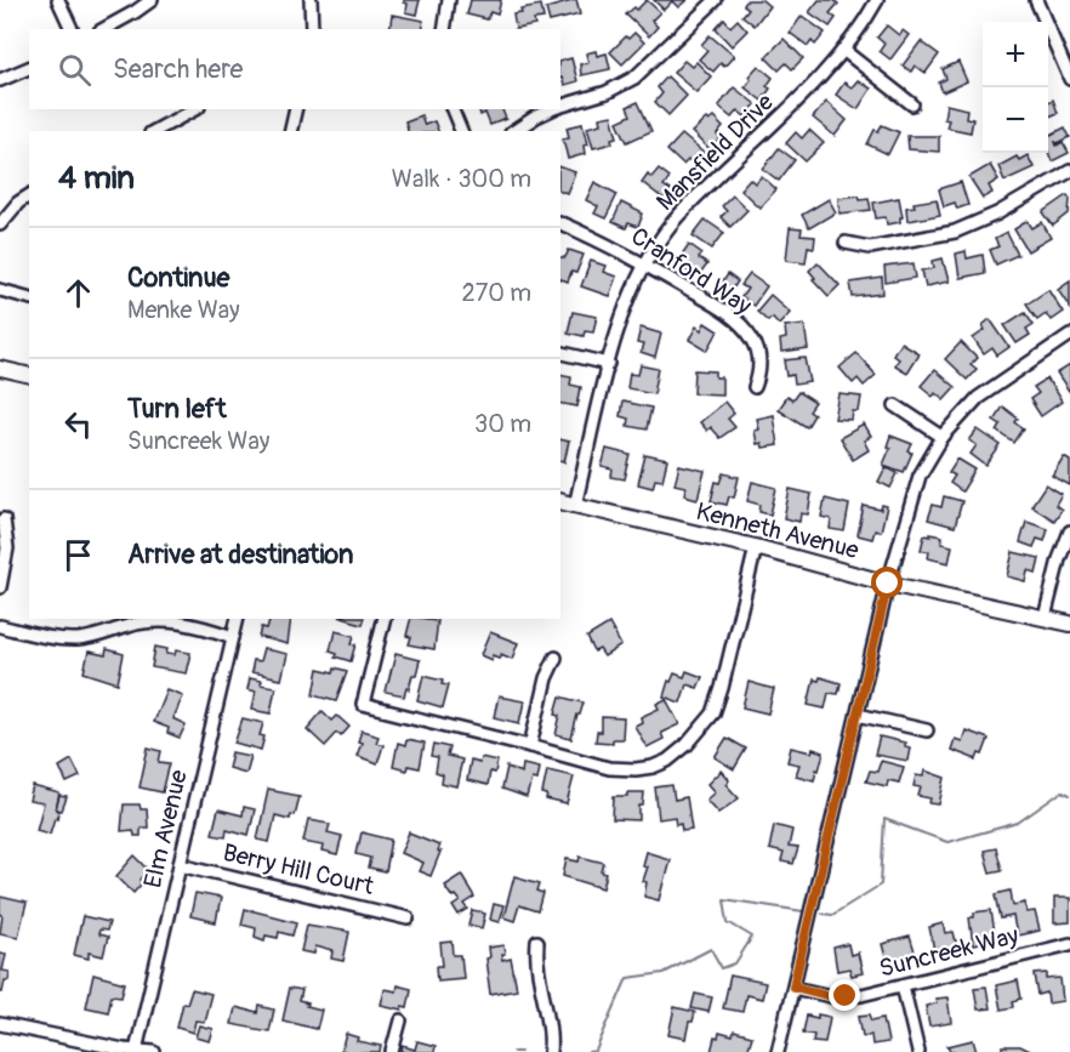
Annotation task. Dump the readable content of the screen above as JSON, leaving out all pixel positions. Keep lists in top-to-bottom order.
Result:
{
  "streets": {
    "main road": ["Kenneth Avenue"],
    "street": [
      "Mansfield Drive",
      "Cranford Way",
      "Elm Avenue",
      "Berry Hill Court",
      "Suncreek Way"
    ]
  },
  "crossings": [
    ["Mansfield Drive", "Cranford Way"],
    ["Mansfield Drive", "Kenneth Avenue"],
    ["Elm Avenue", "Berry Hill Court"]
  ],
  "page": {
    "map_buttons": ["+", "−"],
    "search": "Search here",
    "heading": ["4 min", "Walk · 300 m"],
    "list": [
      ["Continue", "Menke Way", "270 m"],
      ["Turn left", "Suncreek Way", "30 m"],
      "Arrive at destination"
    ]
  }
}
